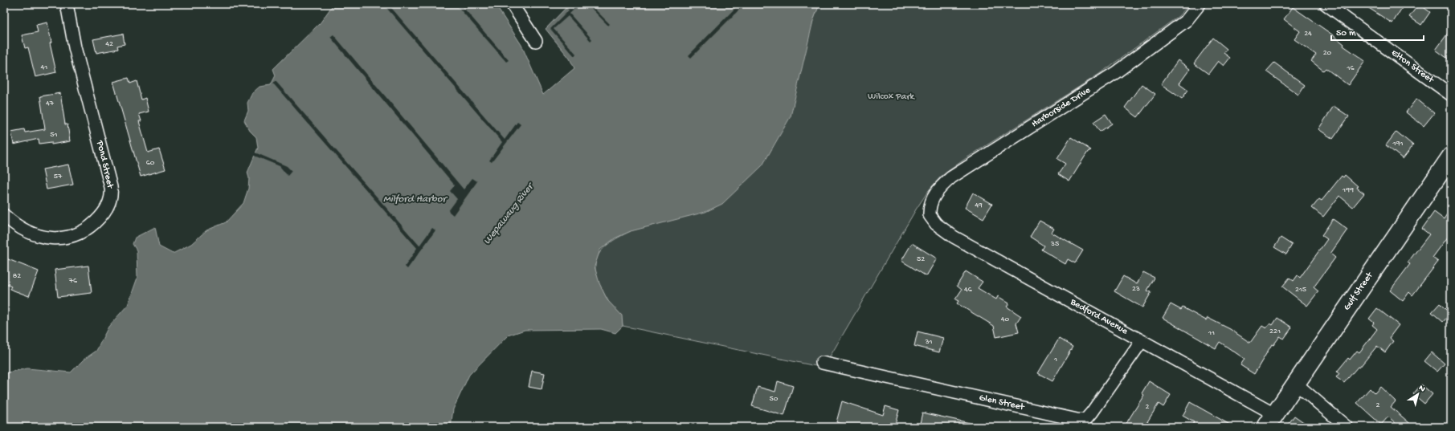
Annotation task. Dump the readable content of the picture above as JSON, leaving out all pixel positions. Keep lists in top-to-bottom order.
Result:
{
  "streets": {
    "main road": ["Gulf Street"],
    "street": [
      "Elton Street",
      "Harborside Drive",
      "Pond Street",
      "Bedford Avenue",
      "Glen Street"
    ]
  },
  "crossings": [
    ["Harborside Drive", "Bedford Avenue"],
    ["Gulf Street", "Bedford Avenue"],
    ["Bedford Avenue", "Glen Street"]
  ],
  "water": ["Milford Harbor", "Wepawaug River"],
  "parks": ["Wilcox Park"],
  "house_numbers": [
    "24",
    "42",
    "20",
    "41",
    "16",
    "47",
    "51",
    "191",
    "60",
    "57",
    "199",
    "49",
    "35",
    "52",
    "82",
    "76",
    "23",
    "46",
    "215",
    "40",
    "221",
    "11",
    "31",
    "1",
    "50",
    "2",
    "2"
  ],
  "scale_bar": "50 m",
  "north": "top right"
}
